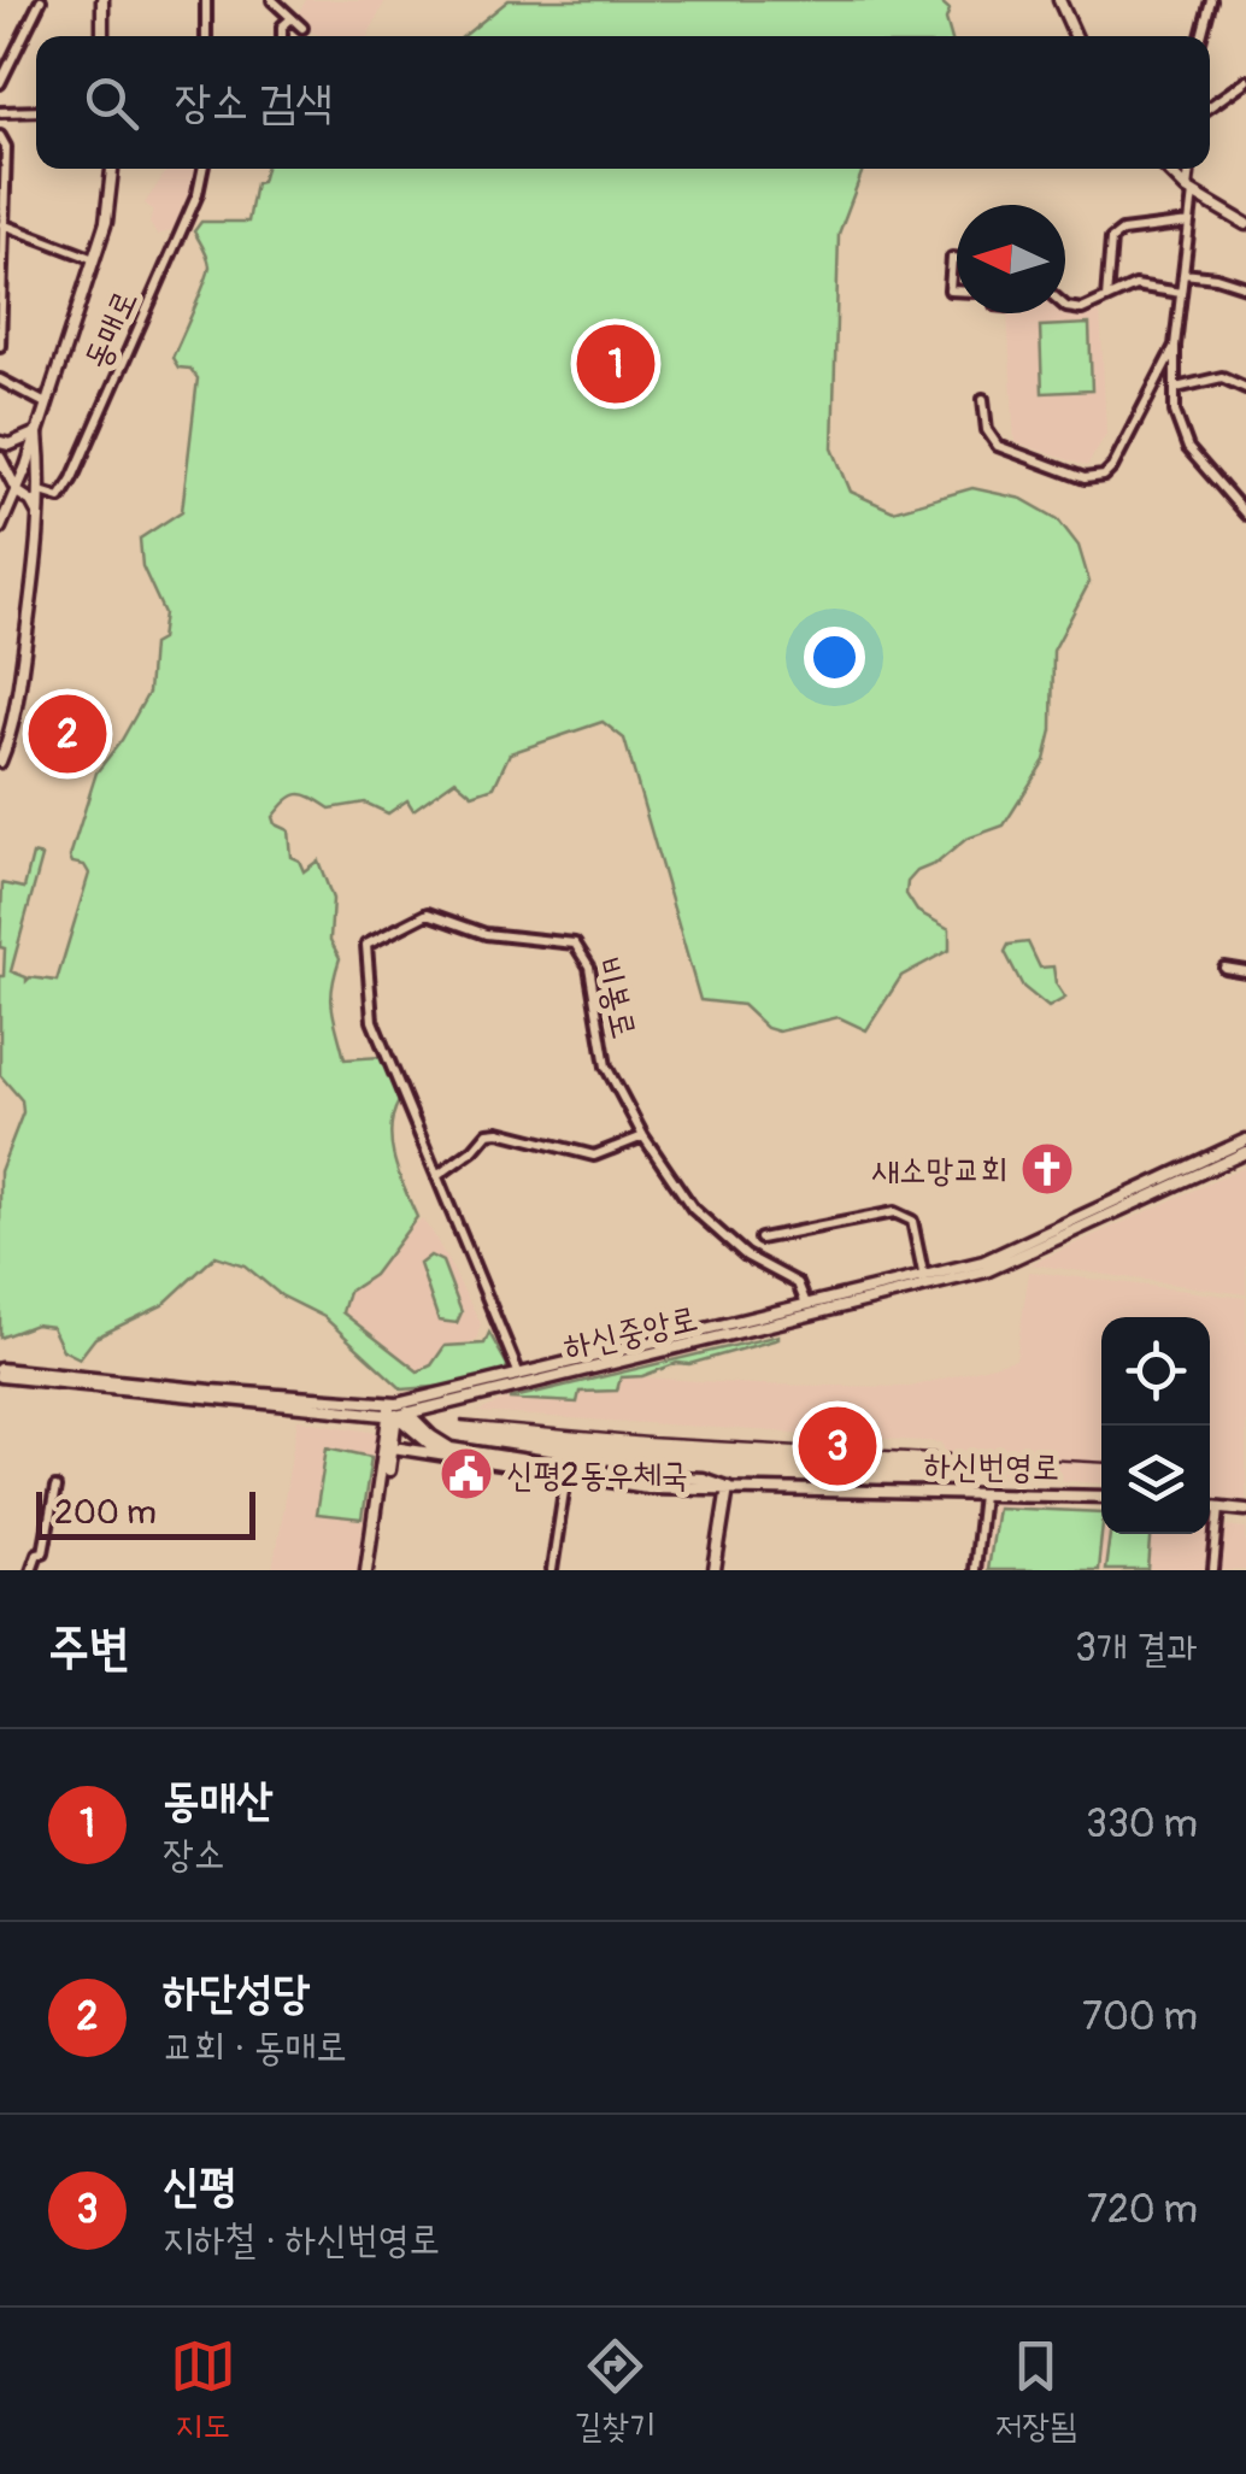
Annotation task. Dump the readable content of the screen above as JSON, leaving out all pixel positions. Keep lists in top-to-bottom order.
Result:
{
  "streets": {
    "street": [
      "동매로",
      "비봉로",
      "하신중앙로",
      "하신번영로"
    ]
  },
  "crossings": [
    ["비봉로", "하신중앙로"]
  ],
  "places": {
    "church": ["새소망교회"],
    "public building": ["신평2동우체국"]
  },
  "scale_bar": "200 m",
  "north": "left",
  "page": {
    "search": "장소 검색",
    "pins": ["1", "2", "3"],
    "scale": "200 m",
    "heading": ["주변", "3개 결과"],
    "list": [
      {
        "mark": "1",
        "name": "동매산",
        "note": "장소",
        "value": "330 m"
      },
      {
        "mark": "2",
        "name": "하단성당",
        "note": "교회 · 동매로",
        "value": "700 m"
      },
      {
        "mark": "3",
        "name": "신평",
        "note": "지하철 · 하신번영로",
        "value": "720 m"
      }
    ],
    "nav": ["지도", "길찾기", "저장됨"]
  }
}
